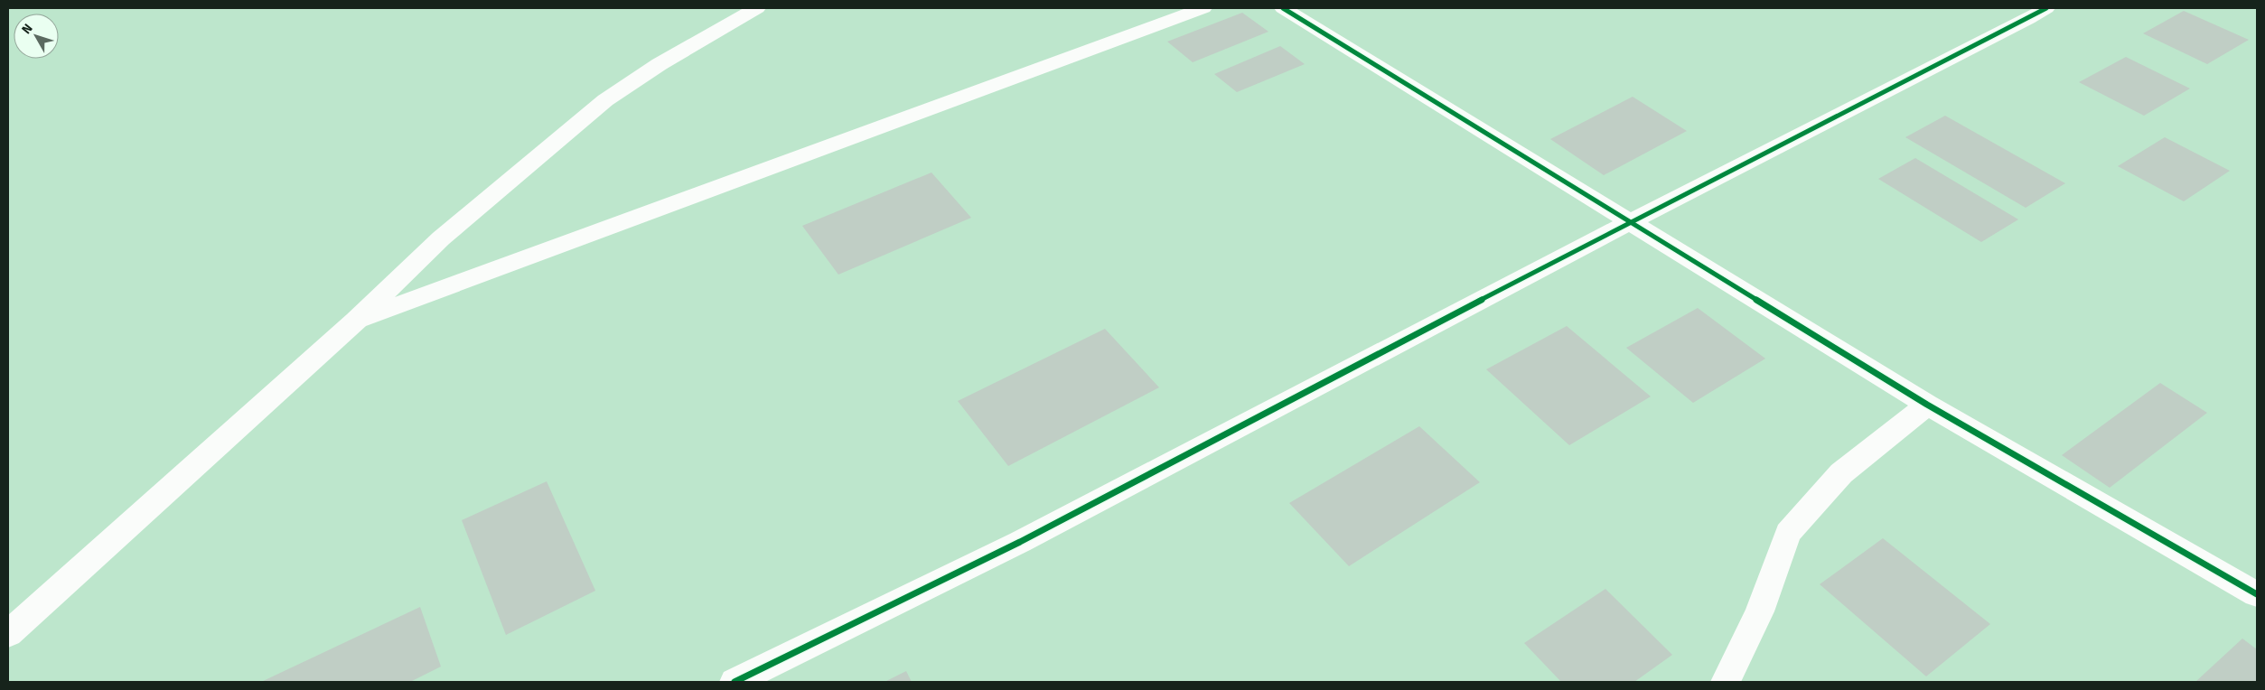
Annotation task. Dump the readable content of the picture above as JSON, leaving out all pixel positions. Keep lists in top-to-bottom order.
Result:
{
  "north": "top left"
}
